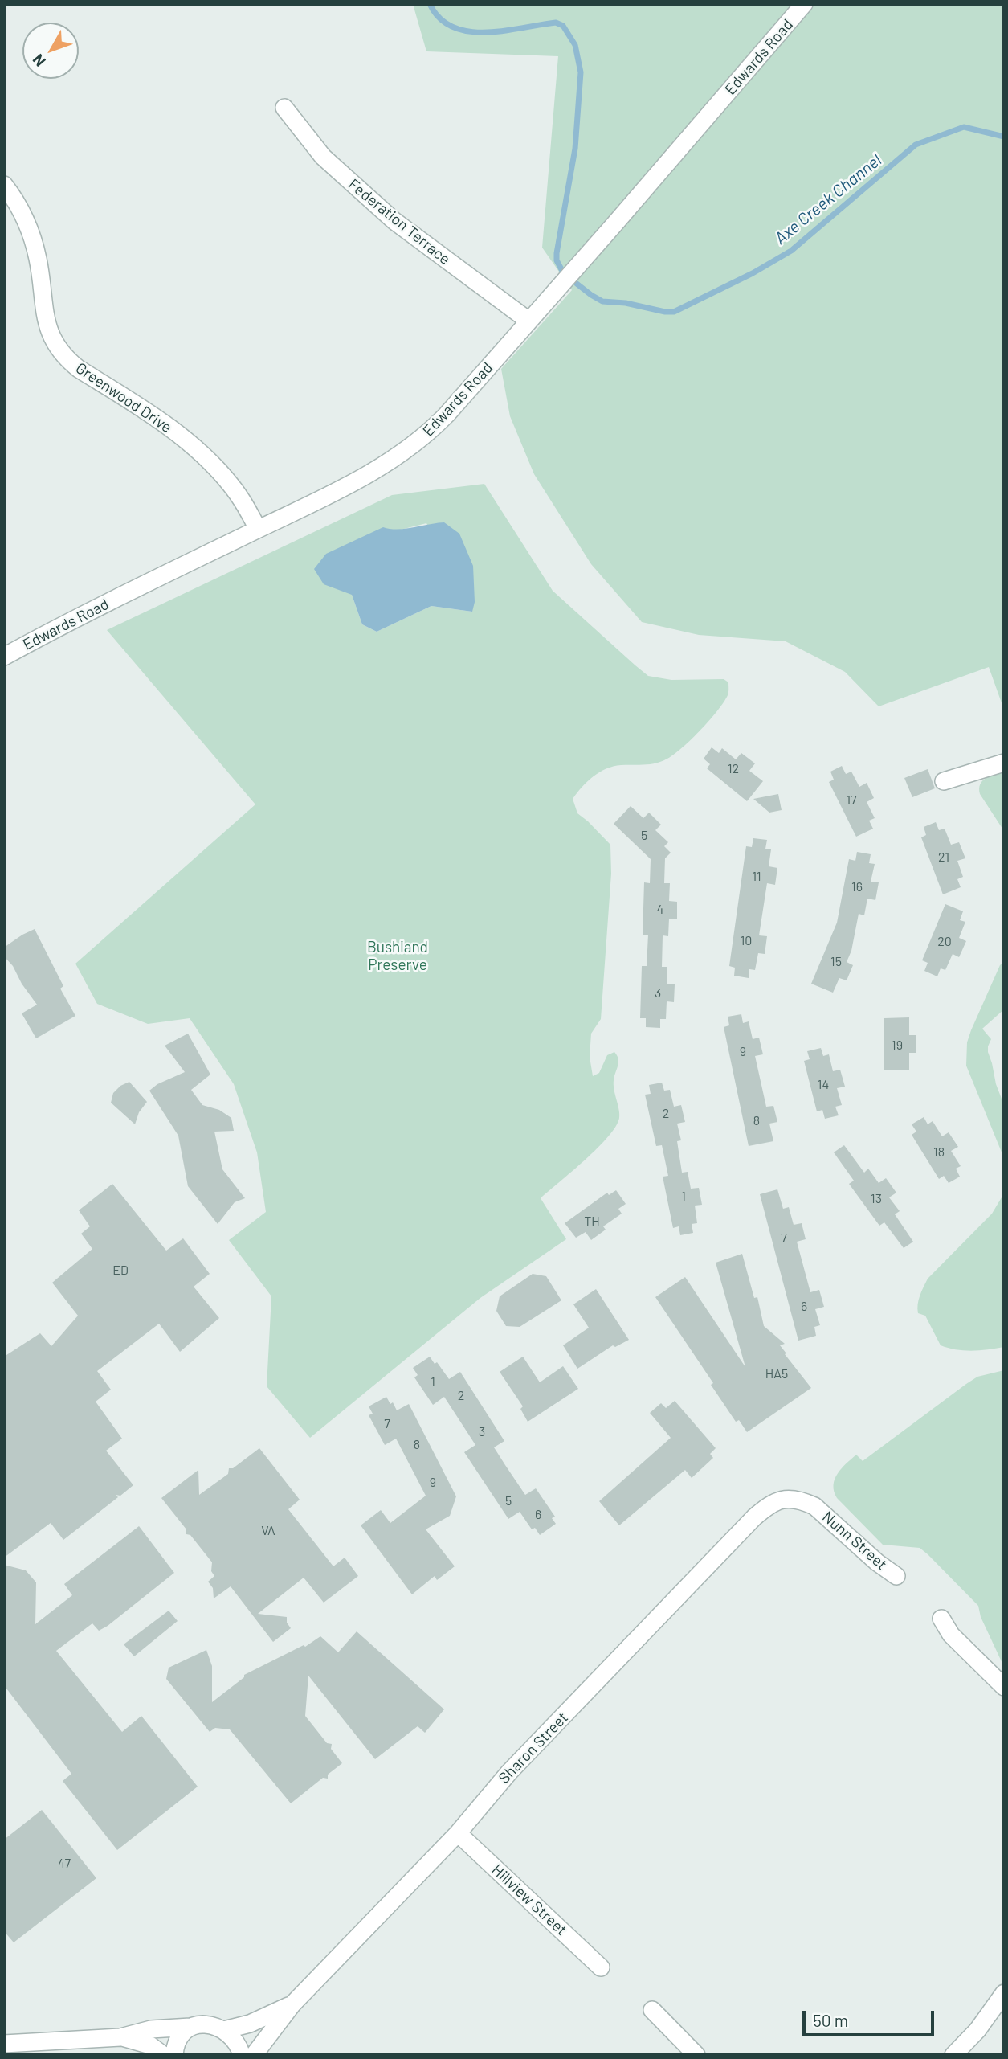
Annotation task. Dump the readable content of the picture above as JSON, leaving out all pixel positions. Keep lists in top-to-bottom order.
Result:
{
  "streets": {
    "street": [
      "Edwards Road",
      "Federation Terrace",
      "Greenwood Drive",
      "Nunn Street",
      "Sharon Street",
      "Hillview Street"
    ]
  },
  "crossings": [
    ["Edwards Road", "Federation Terrace"],
    ["Edwards Road", "Greenwood Drive"],
    ["Nunn Street", "Sharon Street"],
    ["Sharon Street", "Hillview Street"]
  ],
  "water": ["Axe Creek Channel"],
  "parks": ["Bushland Preserve"],
  "house_numbers": [
    "12",
    "17",
    "5",
    "21",
    "11",
    "16",
    "4",
    "10",
    "20",
    "15",
    "3",
    "19",
    "9",
    "14",
    "2",
    "8",
    "18",
    "1",
    "13",
    "TH",
    "7",
    "ED",
    "6",
    "HA5",
    "1",
    "2",
    "7",
    "3",
    "8",
    "9",
    "5",
    "6",
    "VA",
    "47"
  ],
  "scale_bar": "50 m",
  "north": "bottom left"
}
